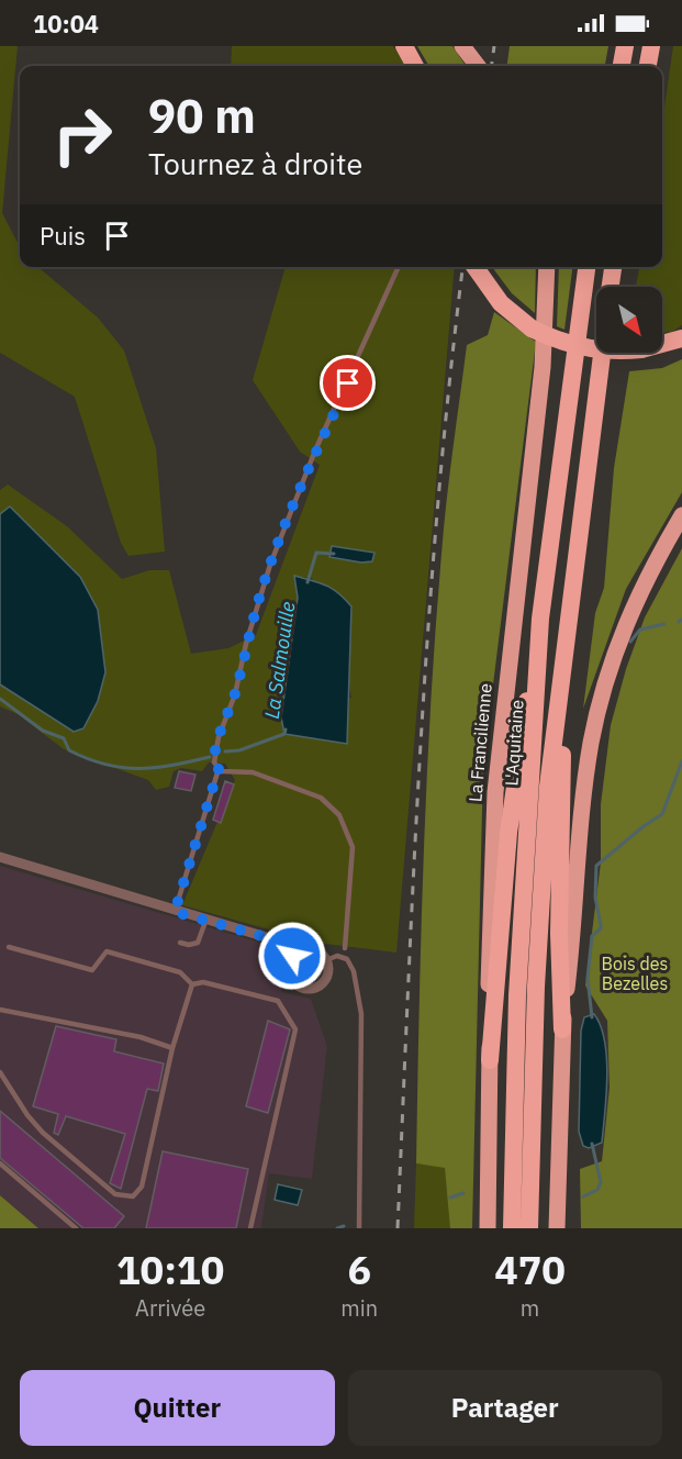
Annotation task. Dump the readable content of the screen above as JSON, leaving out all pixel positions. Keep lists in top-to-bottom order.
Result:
{
  "streets": {
    "highway": ["La Francilienne", "L'Aquitaine"]
  },
  "water": ["La Salmouille"],
  "parks": ["Bois des Bezelles"],
  "north": "bottom right",
  "page": {
    "status": "10:04",
    "turn": ["90 m", "Tournez à droite"],
    "then": "Puis",
    "eta": [
      "10:10",
      "Arrivée",
      "6",
      "min",
      "470",
      "m"
    ],
    "buttons": ["Quitter", "Partager"]
  }
}
